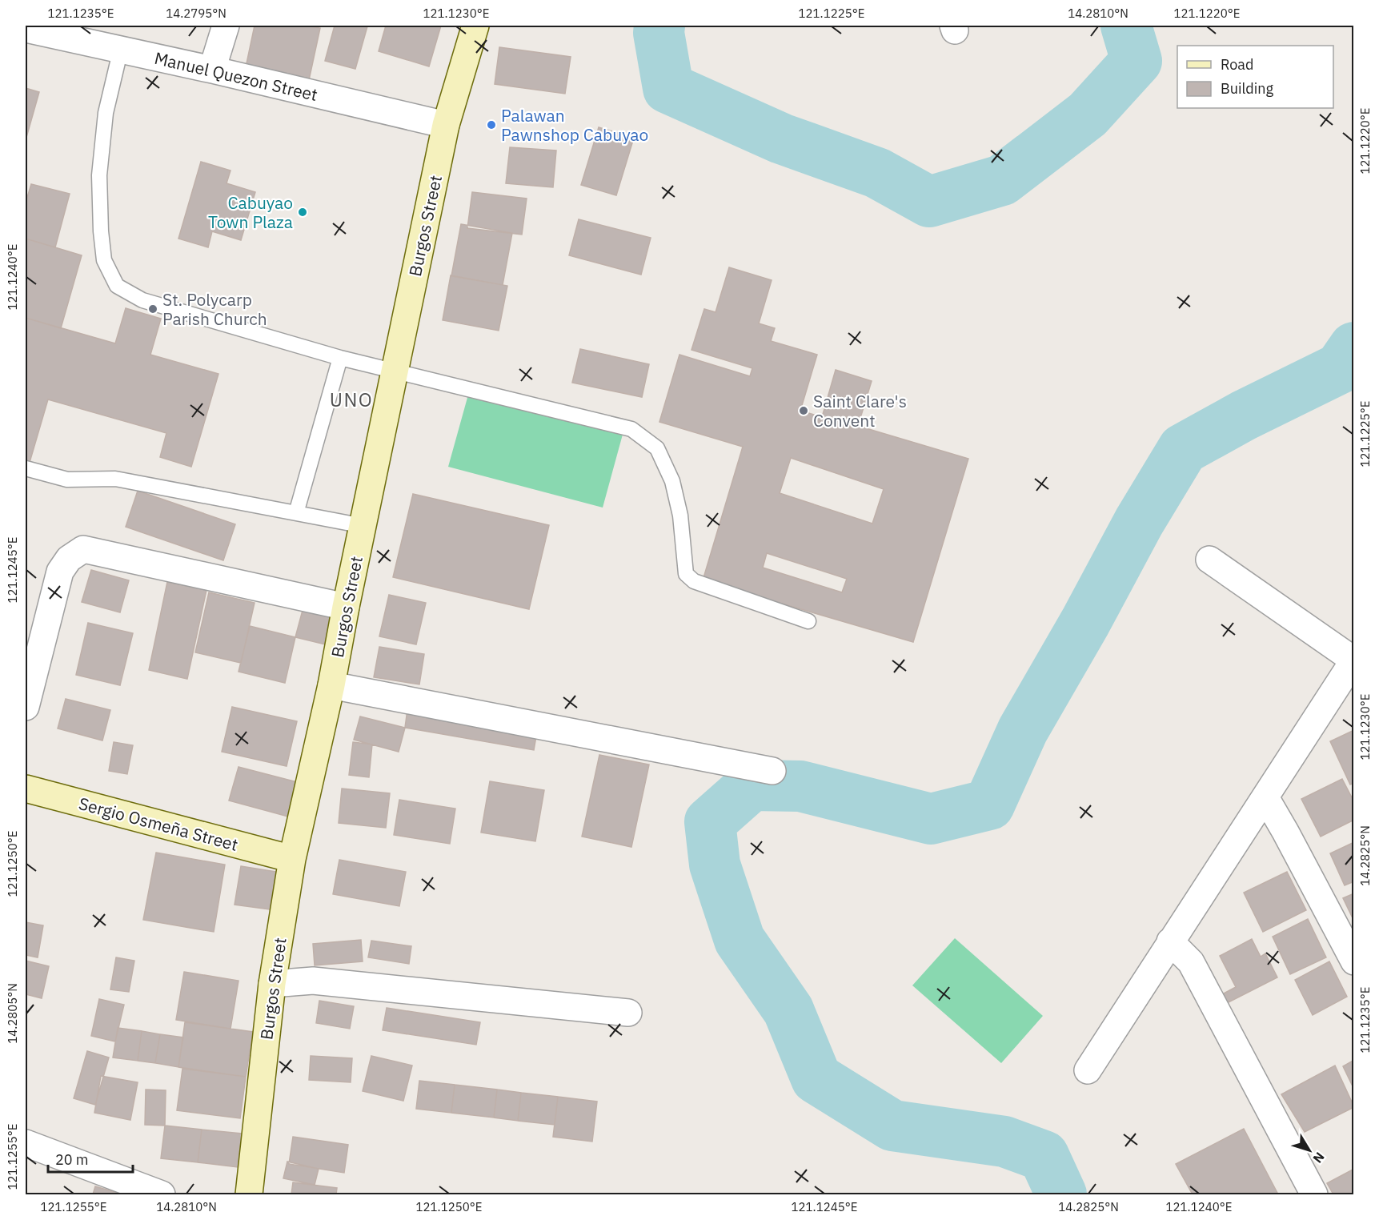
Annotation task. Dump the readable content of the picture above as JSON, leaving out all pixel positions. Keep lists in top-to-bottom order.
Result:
{
  "streets": {
    "street": ["Manuel Quezon Street", "Burgos Street", "Sergio Osmeña Street"]
  },
  "crossings": [
    ["Manuel Quezon Street", "Burgos Street"],
    ["Burgos Street", "Sergio Osmeña Street"]
  ],
  "districts": ["UNO"],
  "places": [
    "Palawan Pawnshop Cabuyao",
    "Cabuyao Town Plaza",
    "St. Polycarp Parish Church",
    "Saint Clare's Convent"
  ],
  "legend": ["Road", "Building"],
  "scale_bar": "20 m",
  "north": "bottom right",
  "coordinates": [
    "121.1235°E",
    "14.2795°N",
    "121.1230°E",
    "121.1225°E",
    "14.2810°N",
    "121.1220°E",
    "121.1240°E",
    "121.1245°E",
    "14.2825°N",
    "121.1250°E",
    "14.2805°N",
    "121.1255°E"
  ]
}
